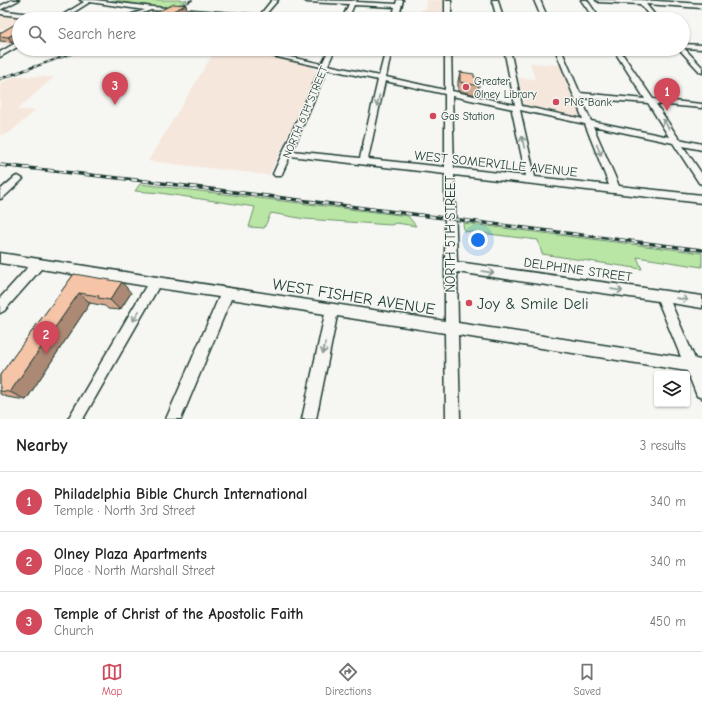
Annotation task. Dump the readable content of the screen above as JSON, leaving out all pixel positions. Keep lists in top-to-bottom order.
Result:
{
  "streets": {
    "street": [
      "NORTH 6TH STREET",
      "WEST SOMERVILLE AVENUE",
      "NORTH 5TH STREET",
      "DELPHINE STREET",
      "WEST FISHER AVENUE"
    ]
  },
  "crossings": [
    ["NORTH 6TH STREET", "WEST SOMERVILLE AVENUE"],
    ["WEST SOMERVILLE AVENUE", "NORTH 5TH STREET"],
    ["NORTH 5TH STREET", "DELPHINE STREET"],
    ["NORTH 5TH STREET", "WEST FISHER AVENUE"]
  ],
  "one_way": ["DELPHINE STREET"],
  "places": [
    "Greater Olney Library",
    "PNC Bank",
    "Gas Station",
    "Joy & Smile Deli"
  ],
  "page": {
    "search": "Search here",
    "pins": ["3", "1", "2"],
    "heading": ["Nearby", "3 results"],
    "list": [
      {
        "mark": "1",
        "name": "Philadelphia Bible Church International",
        "note": "Temple · North 3rd Street",
        "value": "340 m"
      },
      {
        "mark": "2",
        "name": "Olney Plaza Apartments",
        "note": "Place · North Marshall Street",
        "value": "340 m"
      },
      {
        "mark": "3",
        "name": "Temple of Christ of the Apostolic Faith",
        "note": "Church",
        "value": "450 m"
      }
    ],
    "nav": ["Map", "Directions", "Saved"]
  }
}
